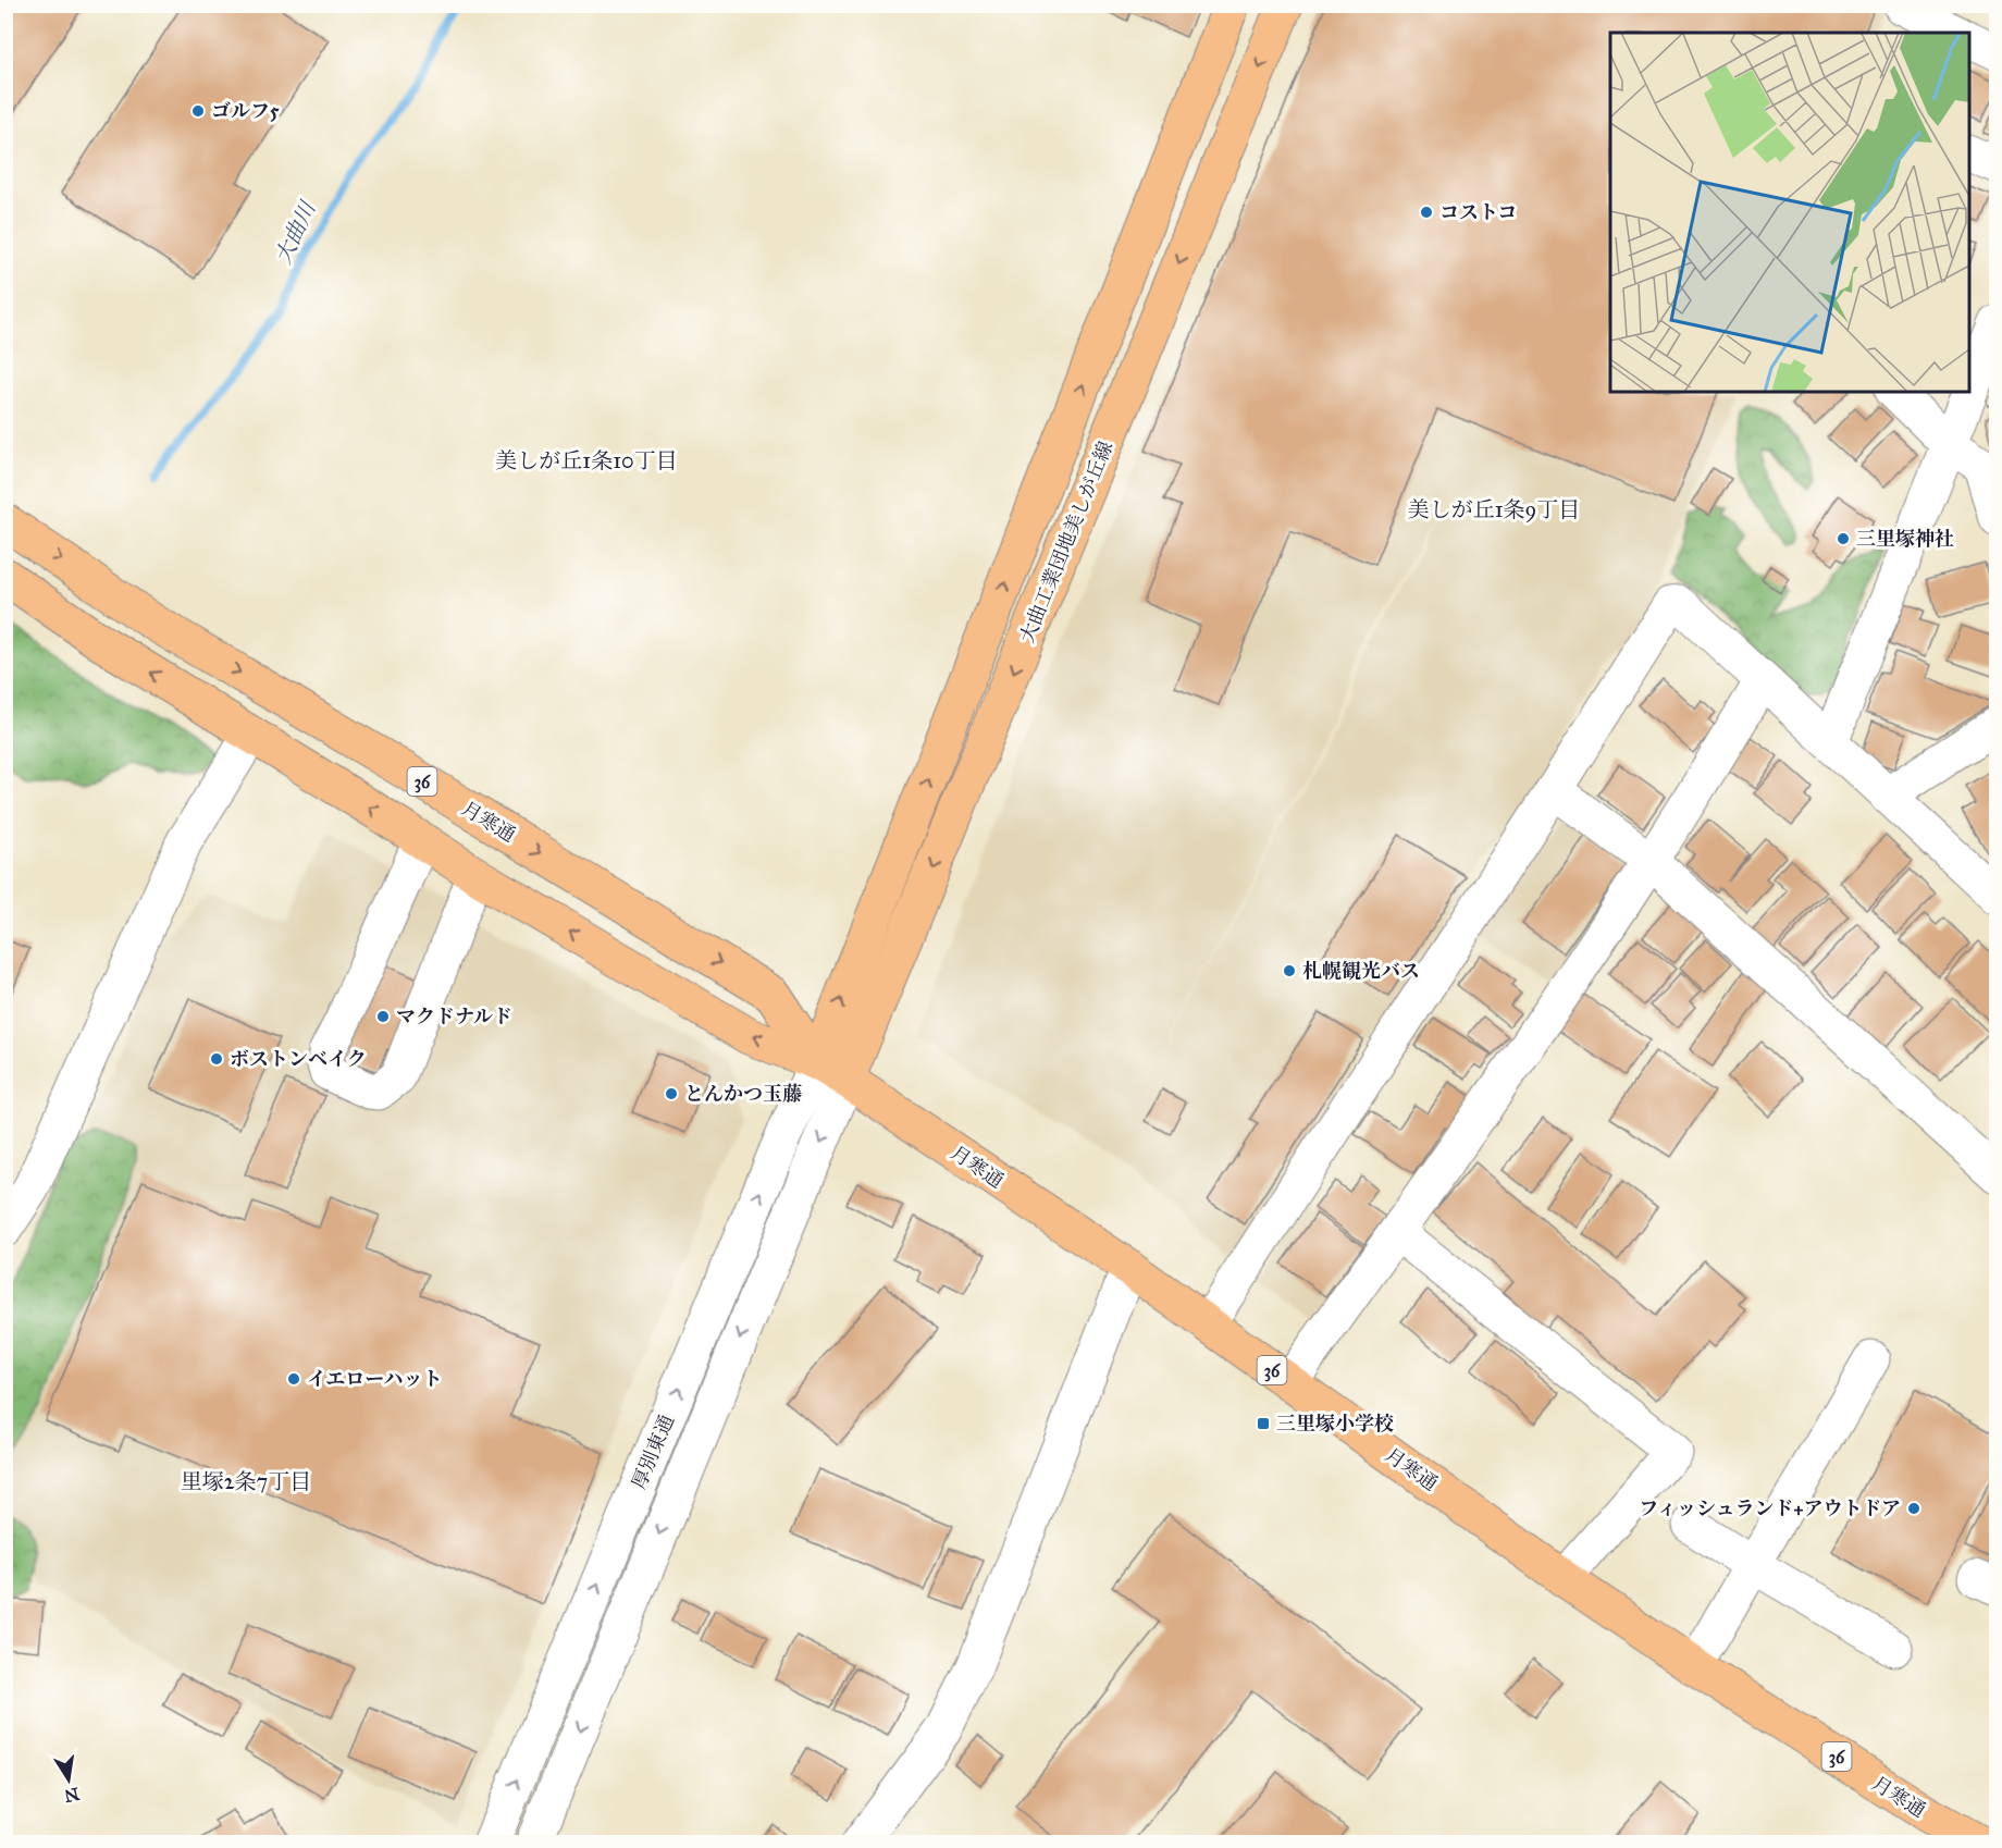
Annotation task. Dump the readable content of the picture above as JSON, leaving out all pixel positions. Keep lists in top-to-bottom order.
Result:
{
  "streets": {
    "main road": ["大曲工業団地美しが丘線", "36", "月寒通"],
    "street": ["厚別東通"]
  },
  "crossings": [
    ["大曲工業団地美しが丘線", "月寒通"],
    ["大曲工業団地美しが丘線", "厚別東通"],
    ["月寒通", "厚別東通"]
  ],
  "districts": ["美しが丘1条10丁目", "美しが丘1条9丁目", "里塚2条7丁目"],
  "water": ["大曲川"],
  "places": {
    "other": [
      "ゴルフ5",
      "コストコ",
      "三里塚神社",
      "札幌観光バス",
      "マクドナルド",
      "ボストンベイク",
      "とんかつ玉藤",
      "イエローハット",
      "フィッシュランド+アウトドア"
    ],
    "transit": ["三里塚小学校"]
  },
  "north": "bottom"
}
